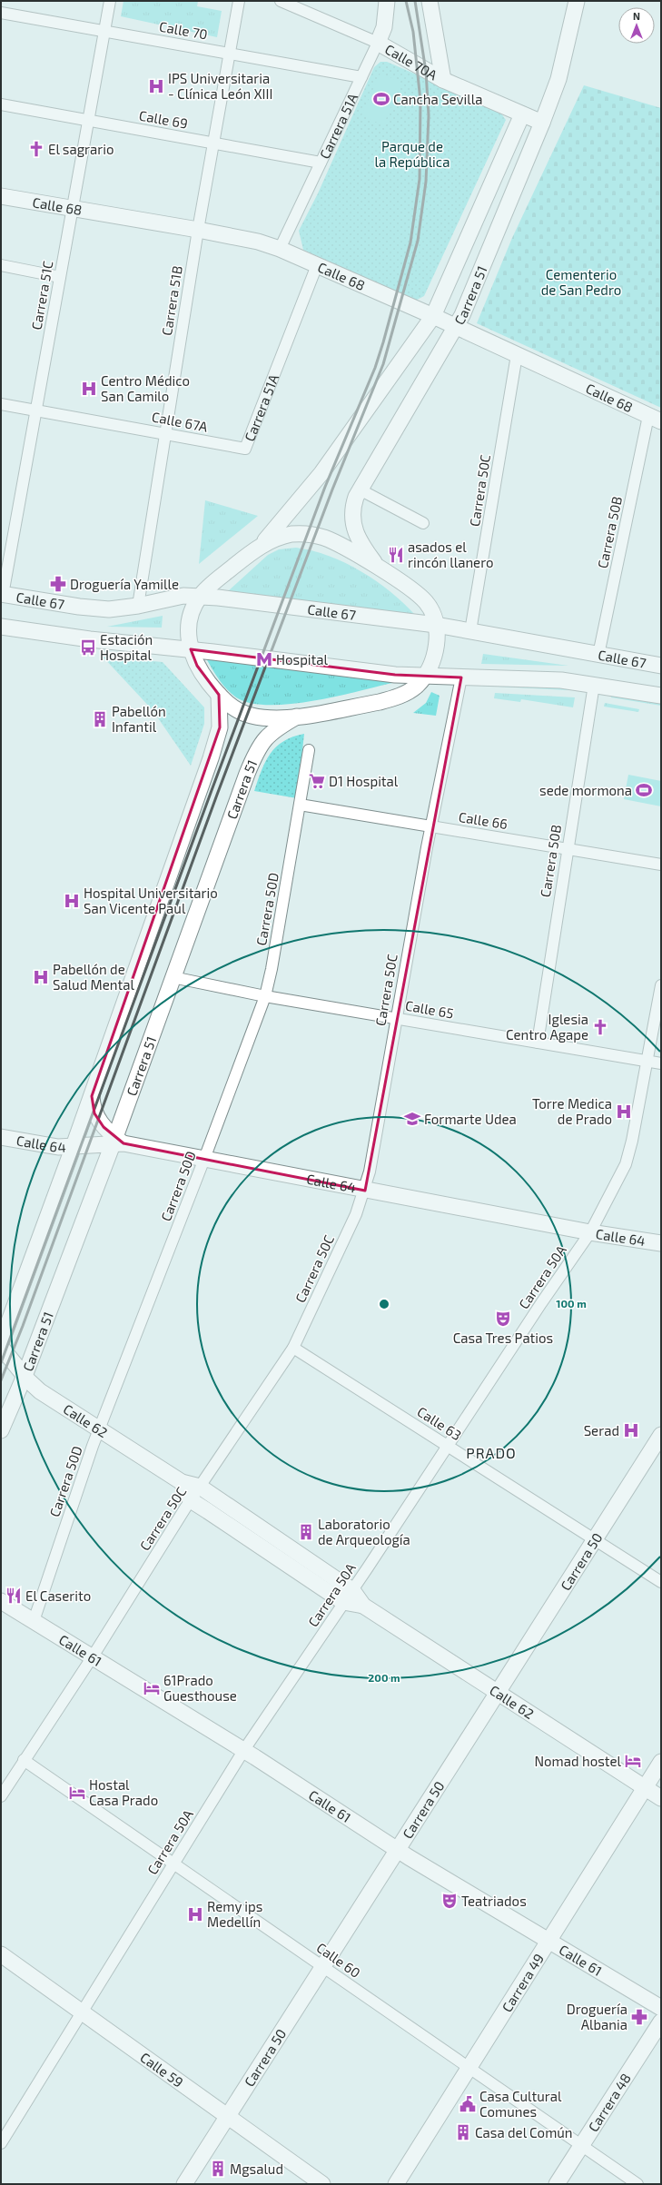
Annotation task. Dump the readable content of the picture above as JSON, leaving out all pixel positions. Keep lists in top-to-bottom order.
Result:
{
  "streets": {
    "main road": [
      "Calle 70A",
      "Carrera 51A",
      "Calle 68",
      "Carrera 51",
      "Calle 67",
      "Calle 64",
      "Calle 62",
      "Carrera 50",
      "Calle 61",
      "Carrera 49",
      "Calle 59",
      "Carrera 48"
    ],
    "street": [
      "Calle 70",
      "Calle 69",
      "Carrera 51C",
      "Carrera 51B",
      "Calle 67A",
      "Carrera 50C",
      "Carrera 50B",
      "Calle 66",
      "Carrera 50D",
      "Calle 65",
      "Carrera 50A",
      "Calle 63",
      "Calle 60"
    ]
  },
  "crossings": [
    ["Calle 70", "Carrera 51A"],
    ["Calle 70", "Carrera 51C"],
    ["Calle 70", "Carrera 51B"],
    ["Calle 70A", "Carrera 51A"],
    ["Calle 70A", "Carrera 51"],
    ["Calle 69", "Carrera 51A"],
    ["Calle 69", "Carrera 51C"],
    ["Calle 69", "Carrera 51B"],
    ["Carrera 51A", "Calle 68"],
    ["Carrera 51A", "Calle 67A"],
    ["Calle 68", "Carrera 51"],
    ["Calle 68", "Carrera 51C"],
    ["Calle 68", "Carrera 51B"],
    ["Calle 68", "Carrera 50C"],
    ["Calle 68", "Carrera 50B"],
    ["Carrera 51", "Calle 65"],
    ["Carrera 51", "Calle 64"],
    ["Carrera 51", "Calle 62"],
    ["Carrera 51C", "Calle 67A"],
    ["Carrera 51C", "Calle 67"],
    ["Carrera 51B", "Calle 67A"],
    ["Carrera 51B", "Calle 67"],
    ["Carrera 50C", "Calle 67"],
    ["Carrera 50C", "Calle 66"],
    ["Carrera 50C", "Calle 65"],
    ["Carrera 50C", "Calle 64"],
    ["Carrera 50C", "Calle 62"],
    ["Carrera 50C", "Calle 63"],
    ["Carrera 50C", "Calle 61"],
    ["Carrera 50C", "Calle 60"],
    ["Carrera 50B", "Calle 67"],
    ["Carrera 50B", "Calle 66"],
    ["Carrera 50B", "Calle 65"],
    ["Calle 66", "Carrera 50D"],
    ["Carrera 50D", "Calle 65"],
    ["Carrera 50D", "Calle 64"],
    ["Carrera 50D", "Calle 62"],
    ["Carrera 50D", "Calle 61"],
    ["Calle 65", "Carrera 50A"],
    ["Calle 64", "Carrera 50A"],
    ["Carrera 50A", "Calle 62"],
    ["Carrera 50A", "Calle 63"],
    ["Carrera 50A", "Calle 61"],
    ["Carrera 50A", "Calle 60"],
    ["Carrera 50A", "Calle 59"],
    ["Calle 62", "Carrera 50"],
    ["Calle 62", "Carrera 49"],
    ["Calle 63", "Carrera 50"],
    ["Carrera 50", "Calle 61"],
    ["Carrera 50", "Calle 60"],
    ["Carrera 50", "Calle 59"],
    ["Calle 61", "Carrera 49"],
    ["Calle 60", "Carrera 49"],
    ["Calle 60", "Carrera 48"]
  ],
  "districts": ["PRADO"],
  "parks": ["Parque de la República", "Cementerio de San Pedro"],
  "places": {
    "hospital": [
      "IPS Universitaria - Clínica León XIII",
      "Centro Médico San Camilo",
      "Hospital Universitario San Vicente Paul",
      "Pabellón de Salud Mental",
      "Torre Medica de Prado",
      "Serad",
      "Remy ips Medellín"
    ],
    "sports": ["Cancha Sevilla", "sede mormona"],
    "church": ["El sagrario", "Iglesia Centro Agape"],
    "restaurant": ["asados el rincón llanero", "El Caserito"],
    "pharmacy": ["Droguería Yamille", "Droguería Albania"],
    "bus stop": ["Estación Hospital"],
    "metro station": ["Hospital"],
    "building": [
      "Pabellón Infantil",
      "Laboratorio de Arqueología",
      "Casa del Común",
      "Mgsalud"
    ],
    "supermarket": ["D1 Hospital"],
    "school or university": ["Formarte Udea"],
    "theatre": ["Casa Tres Patios", "Teatriados"],
    "hotel": ["61Prado Guesthouse", "Nomad hostel", "Hostal Casa Prado"],
    "public building": ["Casa Cultural Comunes"]
  },
  "north": "top",
  "rings": ["100 m", "200 m"]
}
